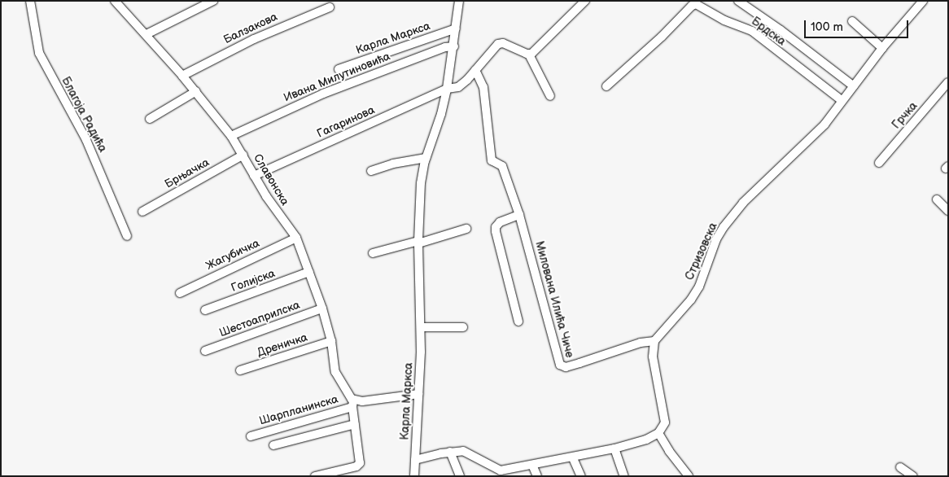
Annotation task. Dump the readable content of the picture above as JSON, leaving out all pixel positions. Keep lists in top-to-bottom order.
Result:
{
  "streets": {
    "street": [
      "Балзакова",
      "Брдска",
      "Карла Маркса",
      "Ивана Милутиновића",
      "Благоја Радића",
      "Грчка",
      "Гагаринова",
      "Брњачка",
      "Славонска",
      "Стризовска",
      "Жагубичка",
      "Голијска",
      "Милована Илића Чиче",
      "Шестоаприлска",
      "Дреничка",
      "Шарпланинска"
    ]
  },
  "crossings": [
    ["Балзакова", "Славонска"],
    ["Брдска", "Стризовска"],
    ["Карла Маркса", "Ивана Милутиновића"],
    ["Карла Маркса", "Гагаринова"],
    ["Ивана Милутиновића", "Славонска"],
    ["Гагаринова", "Славонска"],
    ["Брњачка", "Славонска"],
    ["Славонска", "Жагубичка"],
    ["Славонска", "Голијска"],
    ["Славонска", "Шестоаприлска"],
    ["Славонска", "Дреничка"],
    ["Славонска", "Шарпланинска"],
    ["Стризовска", "Милована Илића Чиче"]
  ],
  "scale_bar": "100 m"
}
